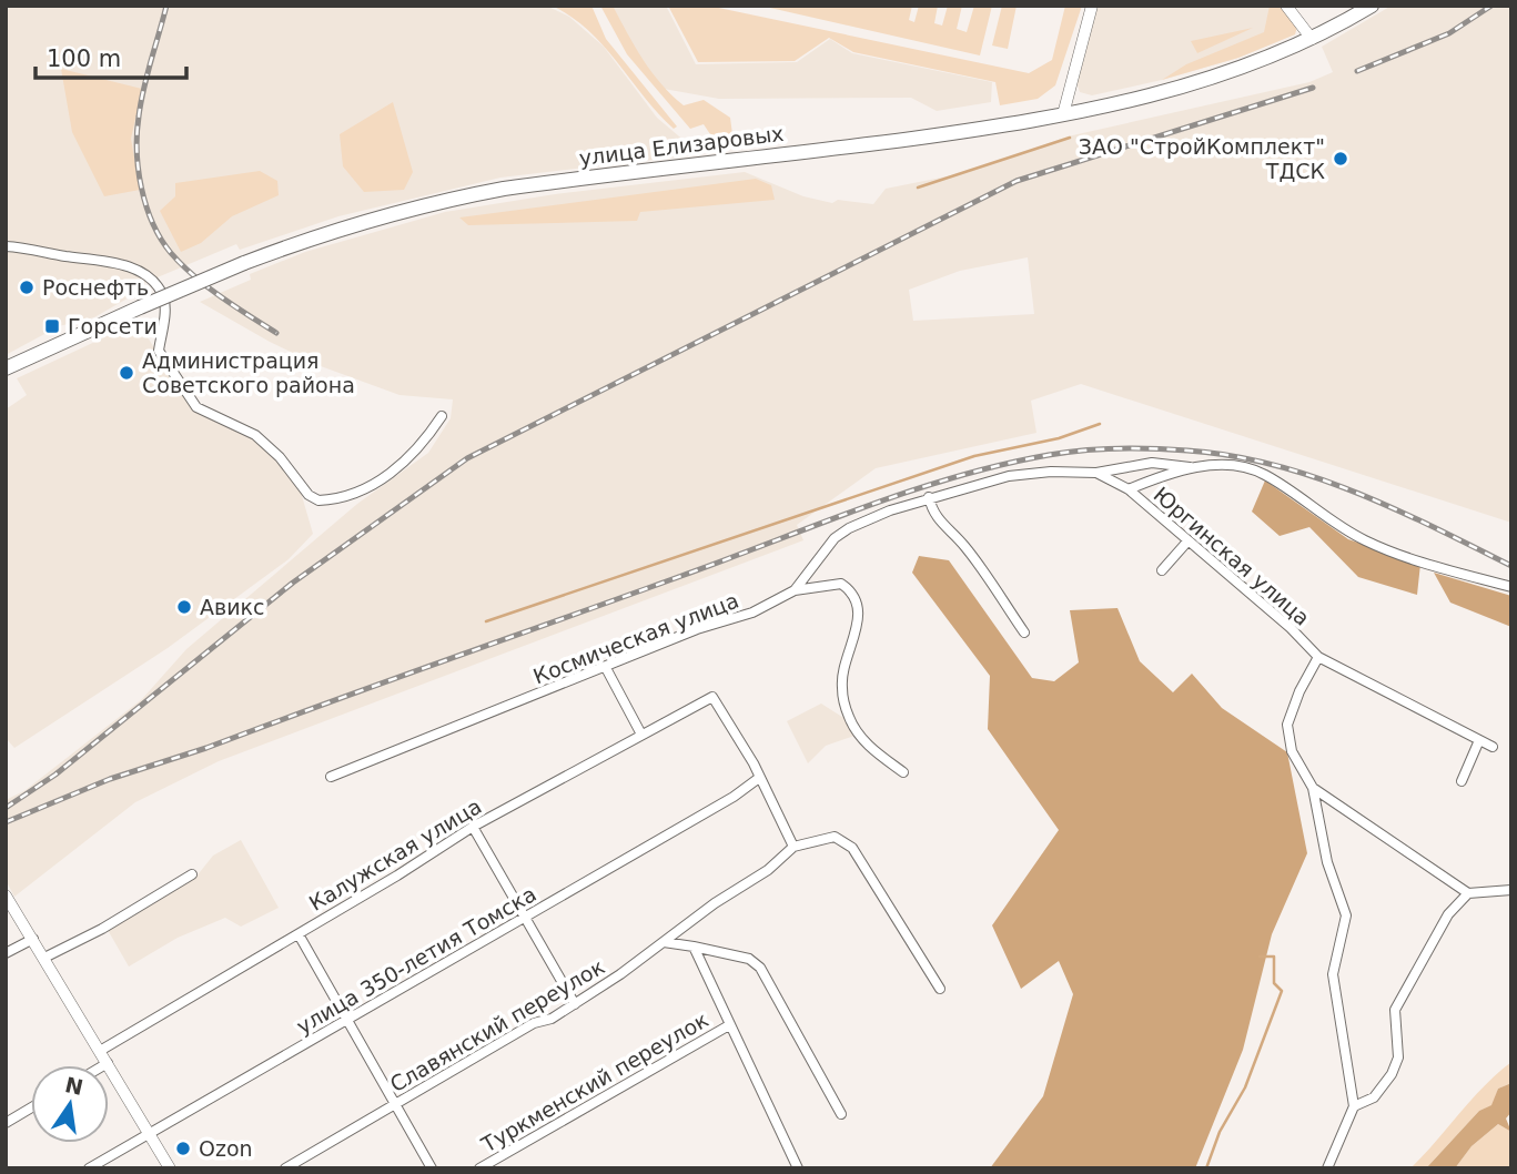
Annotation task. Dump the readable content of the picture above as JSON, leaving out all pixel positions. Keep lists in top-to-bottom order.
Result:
{
  "streets": {
    "main road": ["улица Елизаровых"],
    "street": [
      "Юргинская улица",
      "Космическая улица",
      "Калужская улица",
      "улица 350-летия Томска",
      "Славянский переулок",
      "Туркменский переулок"
    ]
  },
  "crossings": [
    ["Юргинская улица", "Космическая улица"],
    ["Калужская улица", "улица 350-летия Томска"]
  ],
  "places": {
    "other": [
      "ЗАО \"СтройКомплект\" ТДСК",
      "Роснефть",
      "Администрация Советского района",
      "Авикс",
      "Ozon"
    ],
    "transit": ["Горсети"]
  },
  "scale_bar": "100 m",
  "north": "top"
}
